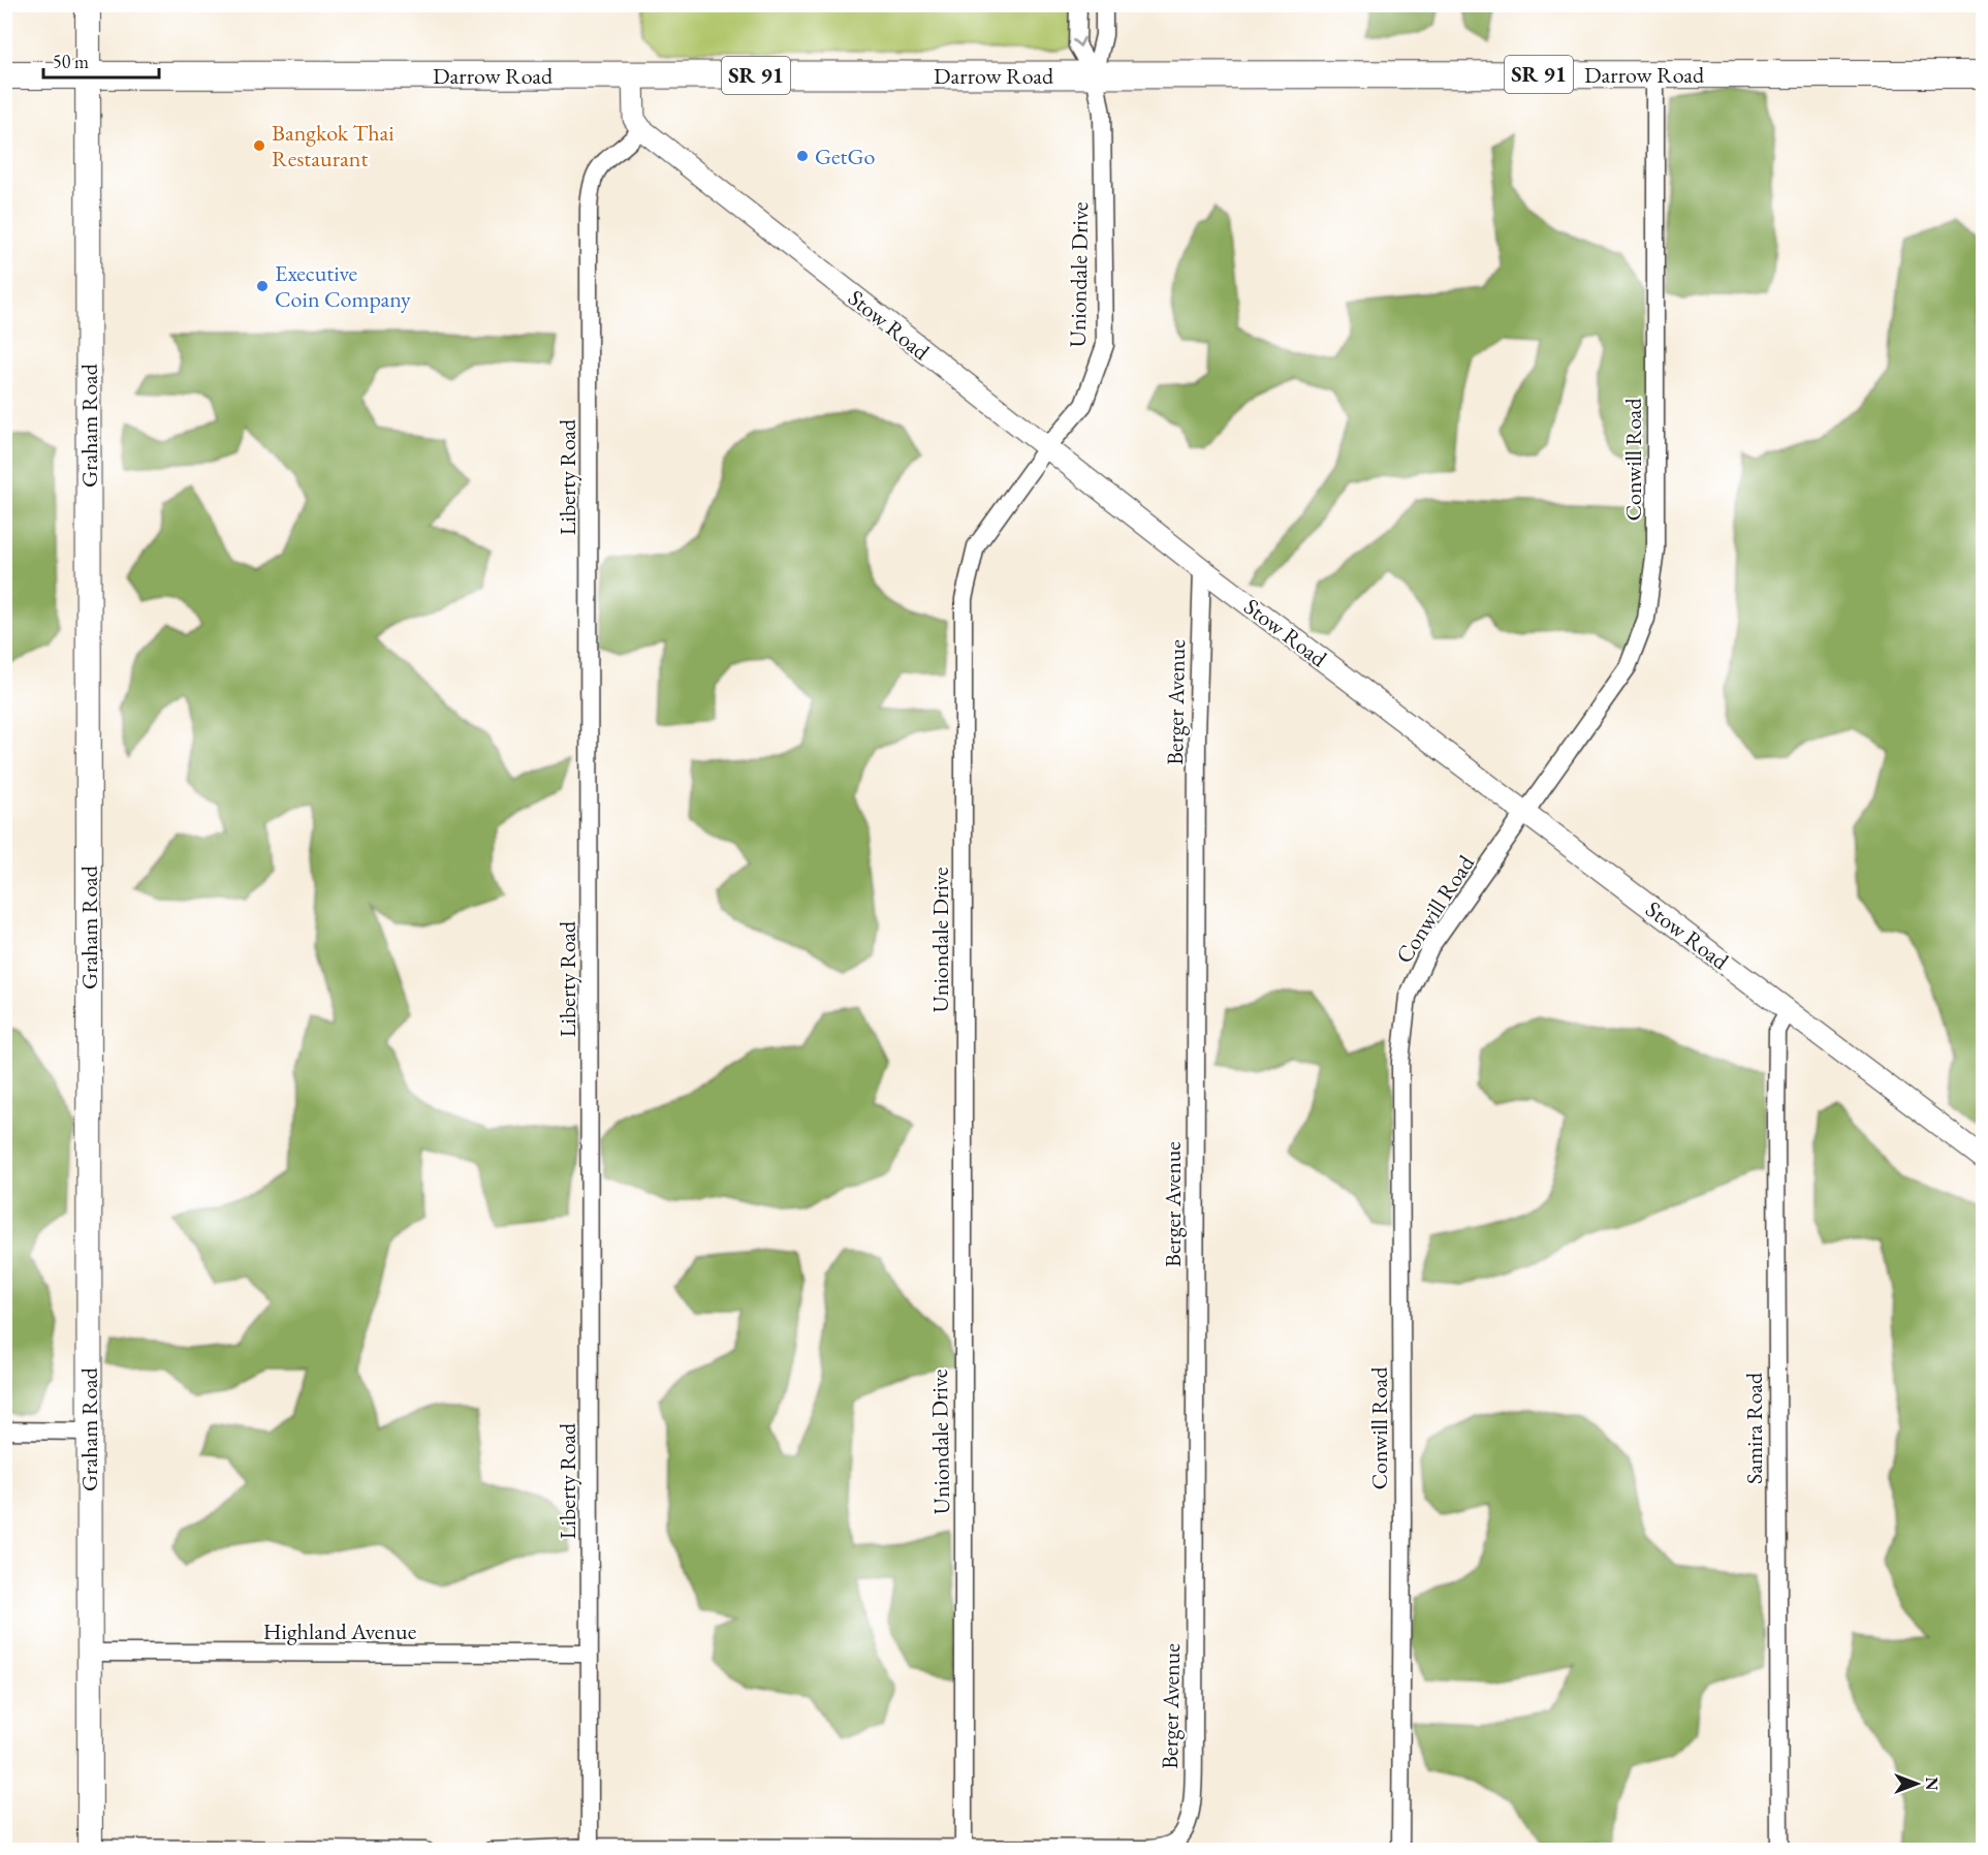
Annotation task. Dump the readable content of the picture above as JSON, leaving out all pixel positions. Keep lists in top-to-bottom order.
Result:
{
  "streets": {
    "main road": ["SR 91", "Darrow Road", "Graham Road"],
    "street": [
      "Uniondale Drive",
      "Stow Road",
      "Conwill Road",
      "Liberty Road",
      "Berger Avenue",
      "Samira Road",
      "Highland Avenue"
    ]
  },
  "crossings": [
    ["Darrow Road", "Uniondale Drive"],
    ["Darrow Road", "Graham Road"],
    ["Darrow Road", "Conwill Road"],
    ["Uniondale Drive", "Stow Road"],
    ["Uniondale Drive", "Berger Avenue"],
    ["Stow Road", "Conwill Road"],
    ["Stow Road", "Liberty Road"],
    ["Stow Road", "Berger Avenue"],
    ["Stow Road", "Samira Road"],
    ["Graham Road", "Highland Avenue"],
    ["Liberty Road", "Highland Avenue"]
  ],
  "places": ["Bangkok Thai Restaurant", "GetGo", "Executive Coin Company"],
  "scale_bar": "50 m",
  "north": "right"
}
